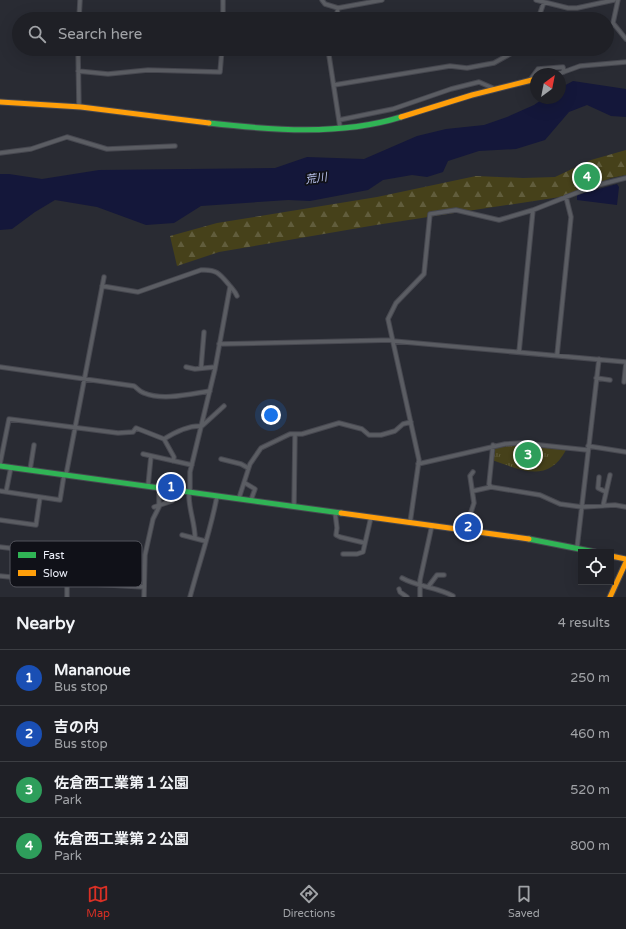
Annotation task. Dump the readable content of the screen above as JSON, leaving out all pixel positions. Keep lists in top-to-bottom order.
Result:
{
  "water": ["荒川"],
  "legend": ["Fast", "Slow"],
  "north": "top right",
  "page": {
    "search": "Search here",
    "pins": [
      "4",
      "3",
      "1",
      "2"
    ],
    "heading": ["Nearby", "4 results"],
    "list": [
      {
        "mark": "1",
        "name": "Mananoue",
        "note": "Bus stop",
        "value": "250 m"
      },
      {
        "mark": "2",
        "name": "吉の内",
        "note": "Bus stop",
        "value": "460 m"
      },
      {
        "mark": "3",
        "name": "佐倉西工業第１公園",
        "note": "Park",
        "value": "520 m"
      },
      {
        "mark": "4",
        "name": "佐倉西工業第２公園",
        "note": "Park",
        "value": "800 m"
      }
    ],
    "nav": ["Map", "Directions", "Saved"]
  }
}
